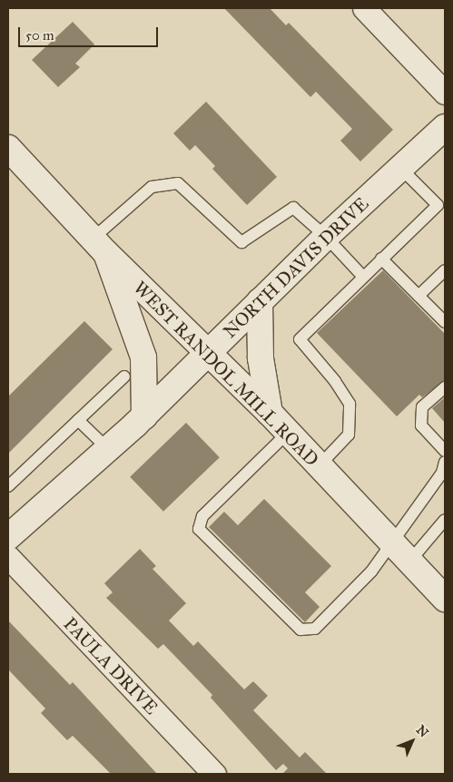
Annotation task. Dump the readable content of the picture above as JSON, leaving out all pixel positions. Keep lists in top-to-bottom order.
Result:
{
  "streets": {
    "main road": ["NORTH DAVIS DRIVE", "WEST RANDOL MILL ROAD"],
    "street": ["PAULA DRIVE"]
  },
  "crossings": [
    ["NORTH DAVIS DRIVE", "WEST RANDOL MILL ROAD"]
  ],
  "scale_bar": "50 m",
  "north": "top right"
}
